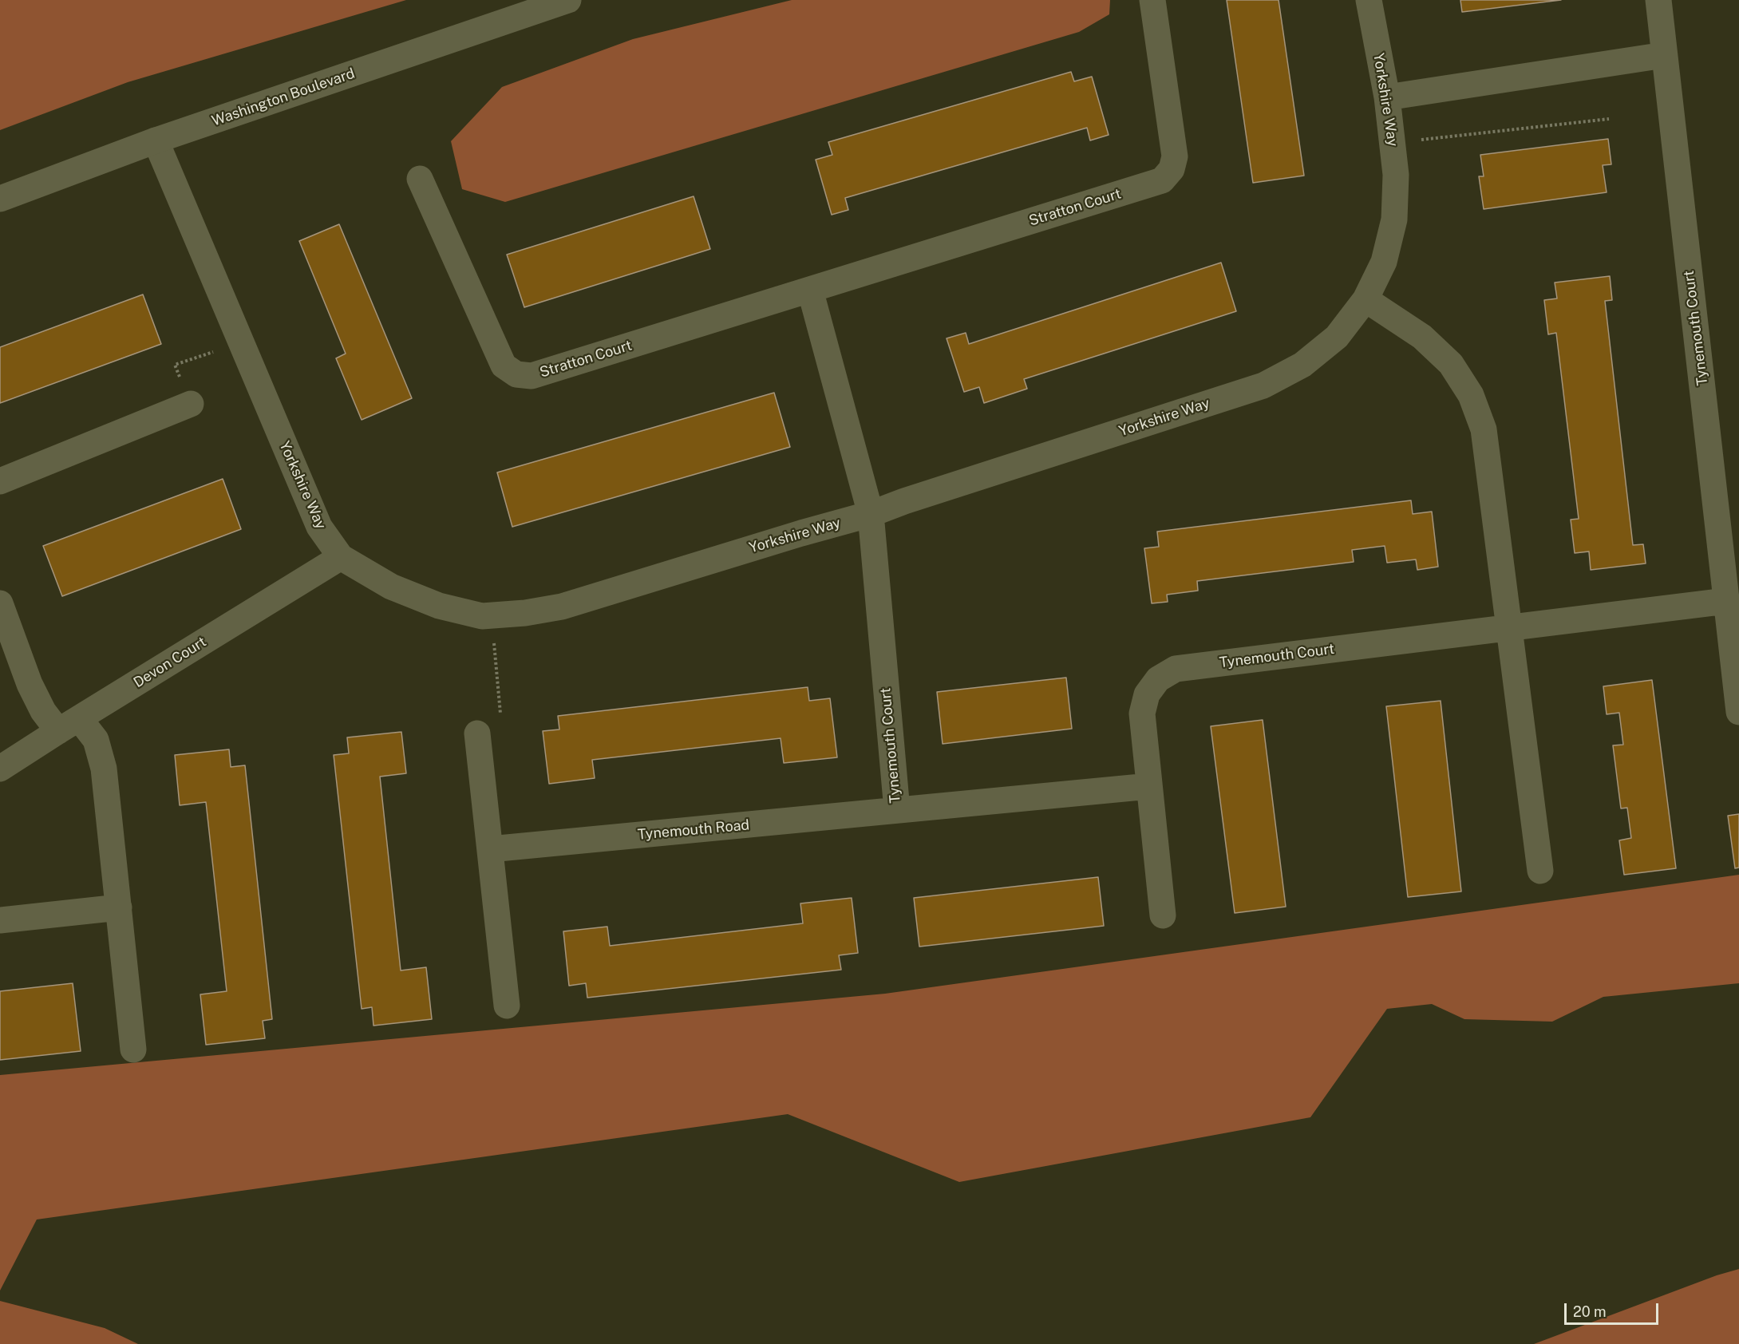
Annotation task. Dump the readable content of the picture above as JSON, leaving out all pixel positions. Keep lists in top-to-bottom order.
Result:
{
  "streets": {
    "street": [
      "Washington Boulevard",
      "Yorkshire Way",
      "Stratton Court",
      "Tynemouth Court",
      "Devon Court",
      "Tynemouth Road"
    ]
  },
  "crossings": [
    ["Washington Boulevard", "Yorkshire Way"],
    ["Yorkshire Way", "Tynemouth Court"],
    ["Yorkshire Way", "Devon Court"],
    ["Tynemouth Court", "Tynemouth Road"]
  ],
  "scale_bar": "20 m"
}
